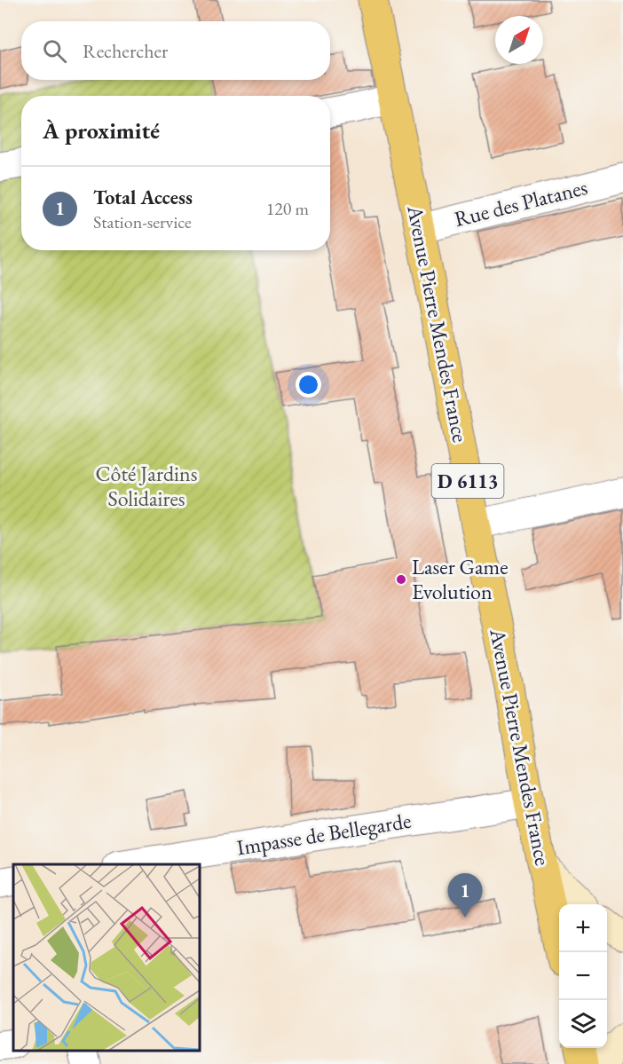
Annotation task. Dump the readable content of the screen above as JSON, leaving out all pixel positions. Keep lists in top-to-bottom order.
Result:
{
  "streets": {
    "main road": ["Avenue Pierre Mendes France", "D 6113"],
    "street": ["Rue des Platanes", "Impasse de Bellegarde"]
  },
  "crossings": [
    ["Rue des Platanes", "Avenue Pierre Mendes France"],
    ["Avenue Pierre Mendes France", "Impasse de Bellegarde"]
  ],
  "parks": ["Côté Jardins Solidaires"],
  "places": ["Laser Game Evolution"],
  "north": "top right",
  "page": {
    "search": "Rechercher",
    "heading": "À proximité",
    "list": [
      {
        "mark": "1",
        "name": "Total Access",
        "note": "Station-service",
        "value": "120 m"
      }
    ],
    "pins": "1",
    "map_buttons": ["+", "−"]
  }
}
